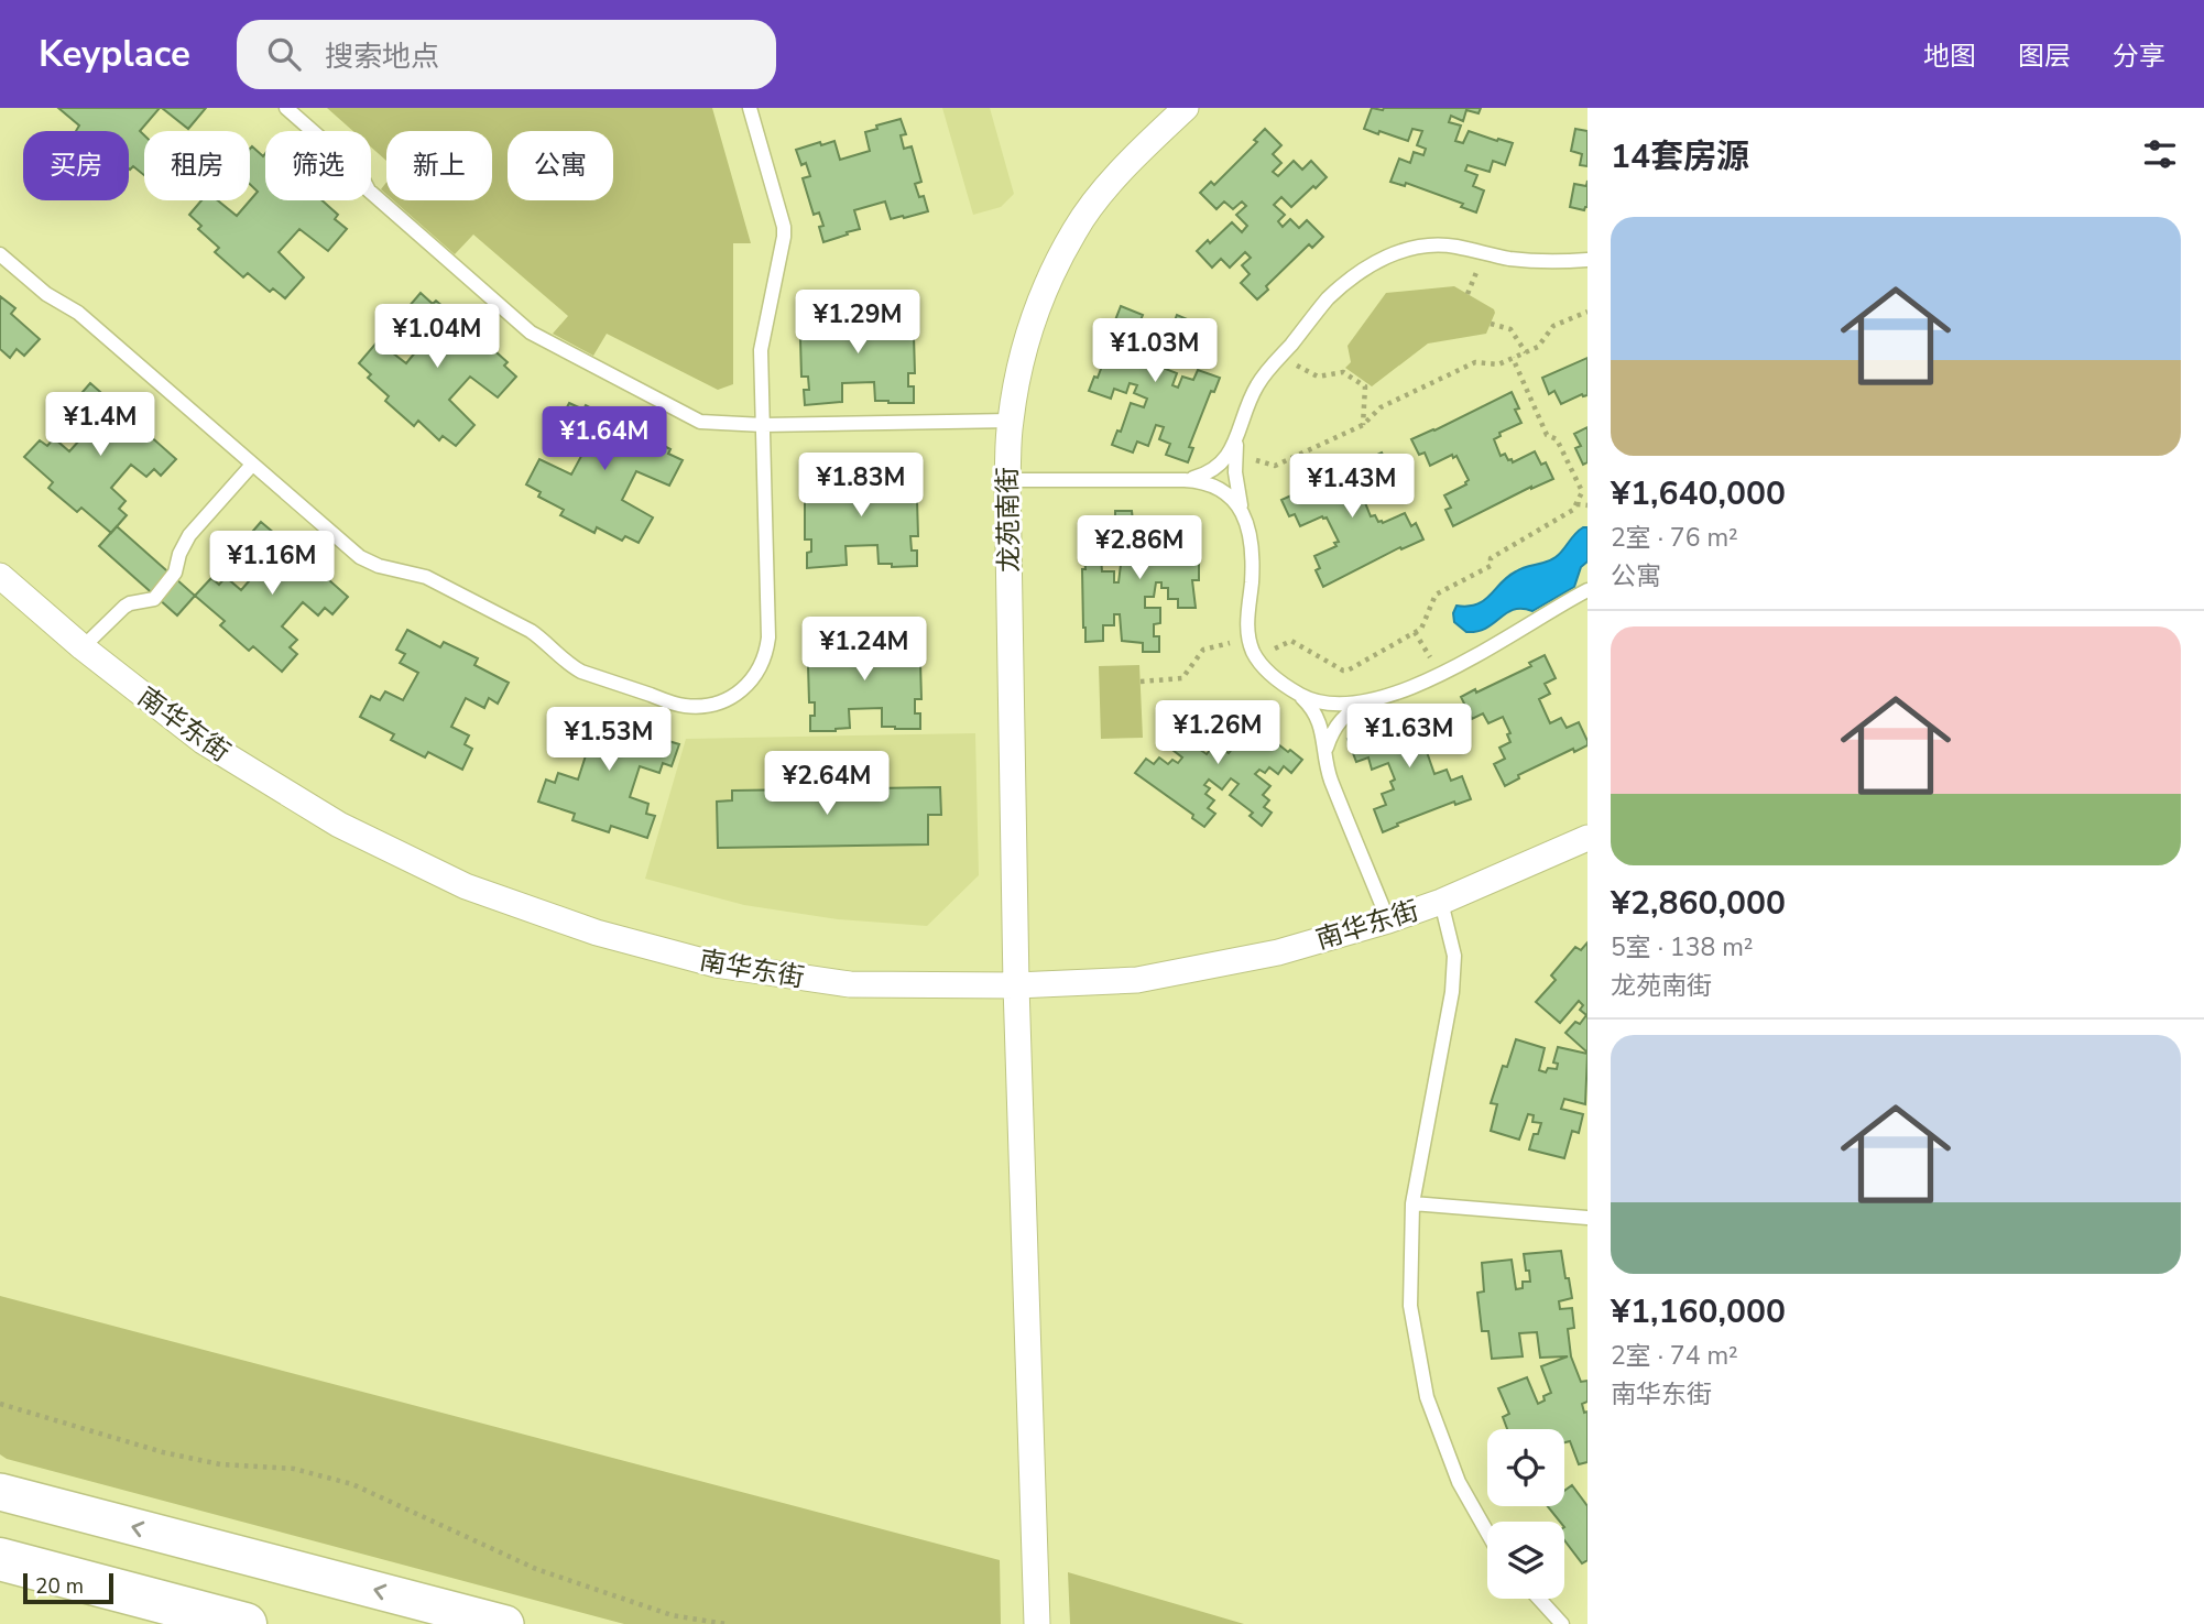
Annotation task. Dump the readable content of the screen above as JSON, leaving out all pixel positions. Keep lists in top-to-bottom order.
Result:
{
  "streets": {
    "street": ["龙苑南街", "南华东街"]
  },
  "crossings": [
    ["龙苑南街", "南华东街"]
  ],
  "scale_bar": "20 m",
  "page": {
    "header": "Keyplace",
    "search": "搜索地点",
    "nav": ["地图", "图层", "分享"],
    "heading": "14套房源",
    "chip": [
      "买房",
      "租房",
      "筛选",
      "新上",
      "公寓"
    ],
    "list": [
      {
        "name": "¥1,640,000",
        "note": "2室 · 76 m² · 公寓"
      },
      {
        "name": "¥2,860,000",
        "note": "5室 · 138 m² · 龙苑南街"
      },
      {
        "name": "¥1,160,000",
        "note": "2室 · 74 m² · 南华东街"
      }
    ],
    "price": [
      "¥1.29M",
      "¥1.04M",
      "¥1.03M",
      "¥1.4M",
      "¥1.64M",
      "¥1.83M",
      "¥1.43M",
      "¥2.86M",
      "¥1.16M",
      "¥1.24M",
      "¥1.26M",
      "¥1.63M",
      "¥1.53M",
      "¥2.64M"
    ],
    "scale": "20 m"
  }
}
